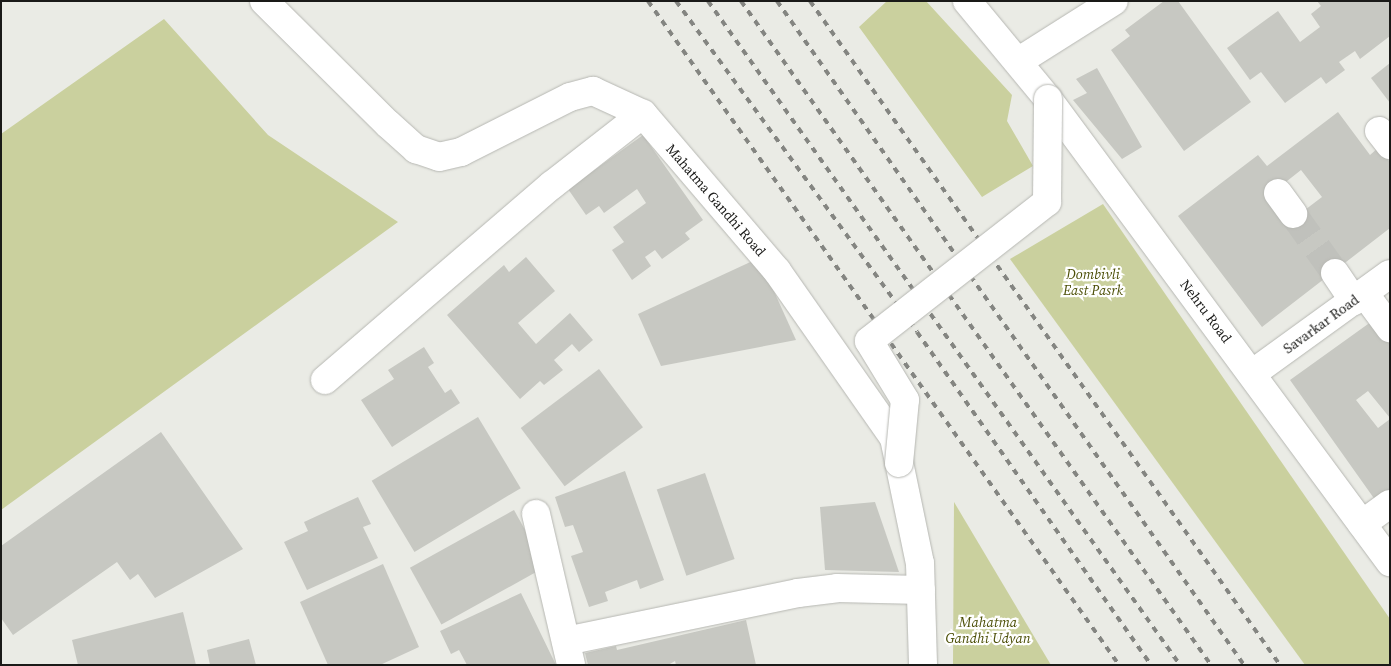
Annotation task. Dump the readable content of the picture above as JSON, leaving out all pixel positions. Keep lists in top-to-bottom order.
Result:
{
  "streets": {
    "street": ["Mahatma Gandhi Road", "Nehru Road", "Savarkar Road"]
  },
  "crossings": [
    ["Nehru Road", "Savarkar Road"]
  ],
  "parks": ["Dombivli East Pasrk", "Mahatma Gandhi Udyan"]
}
